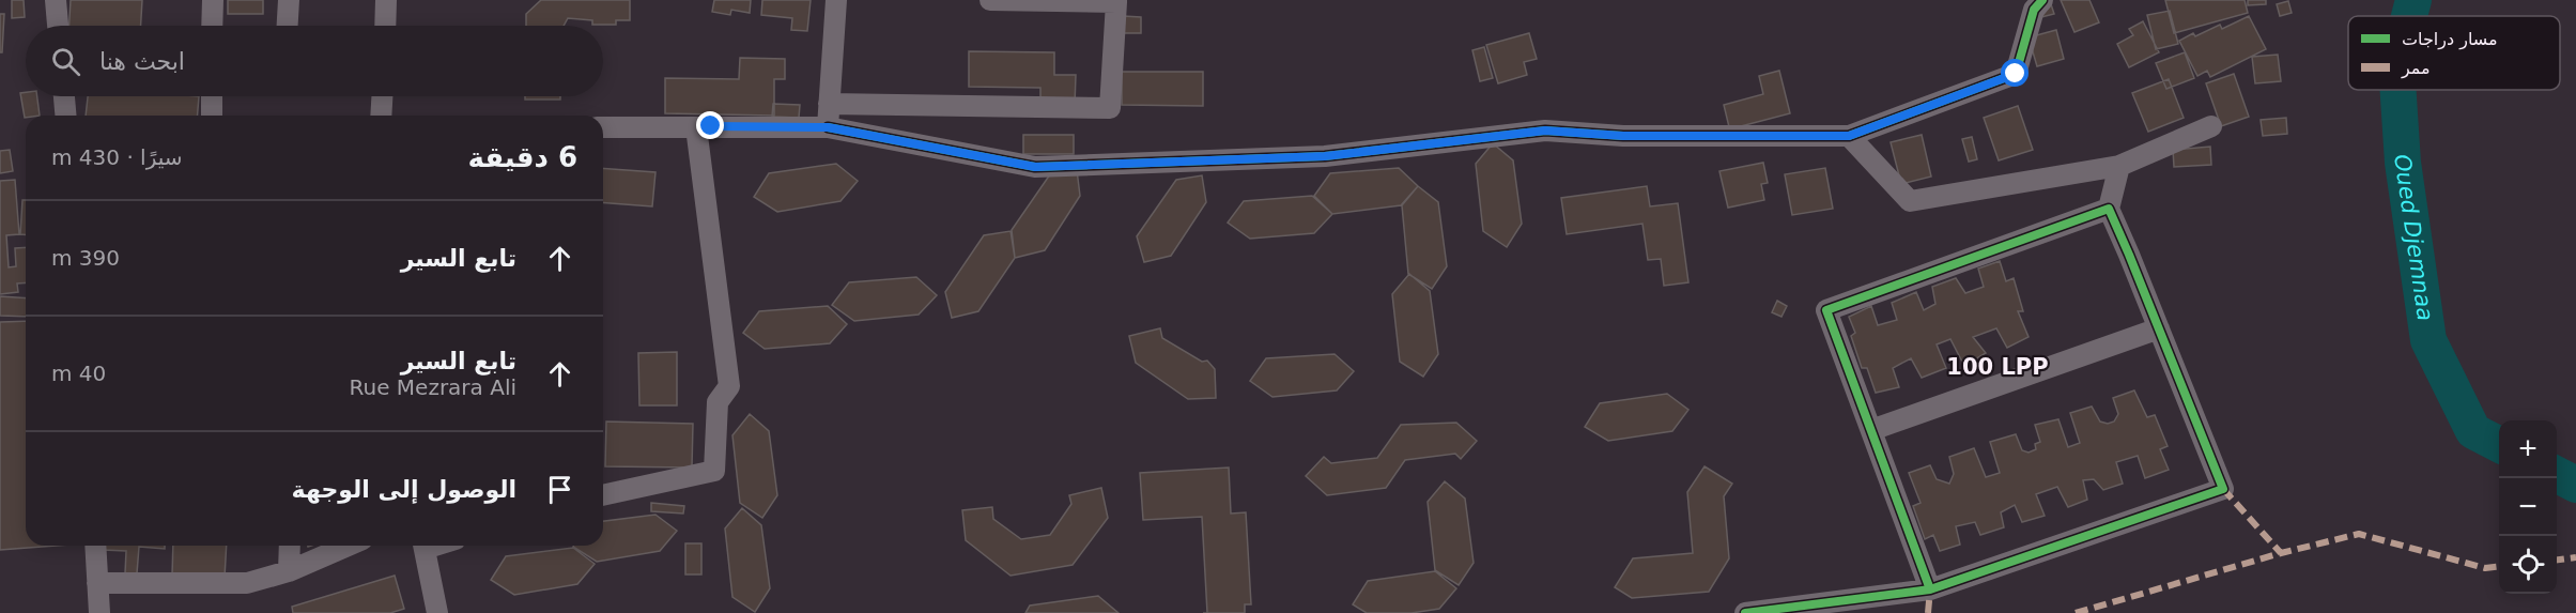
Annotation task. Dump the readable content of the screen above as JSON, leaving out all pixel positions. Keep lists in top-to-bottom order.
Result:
{
  "districts": ["100 LPP"],
  "water": ["Oued Djemnaa"],
  "legend": ["مسار دراجات", "ممر"],
  "page": {
    "search": "ابحث هنا",
    "heading": ["6 دقيقة", "سيرًا · 430 m"],
    "list": [
      ["تابع السير", "390 m"],
      ["تابع السير", "Rue Mezrara Ali", "40 m"],
      "الوصول إلى الوجهة"
    ],
    "map_buttons": ["+", "−"]
  }
}
